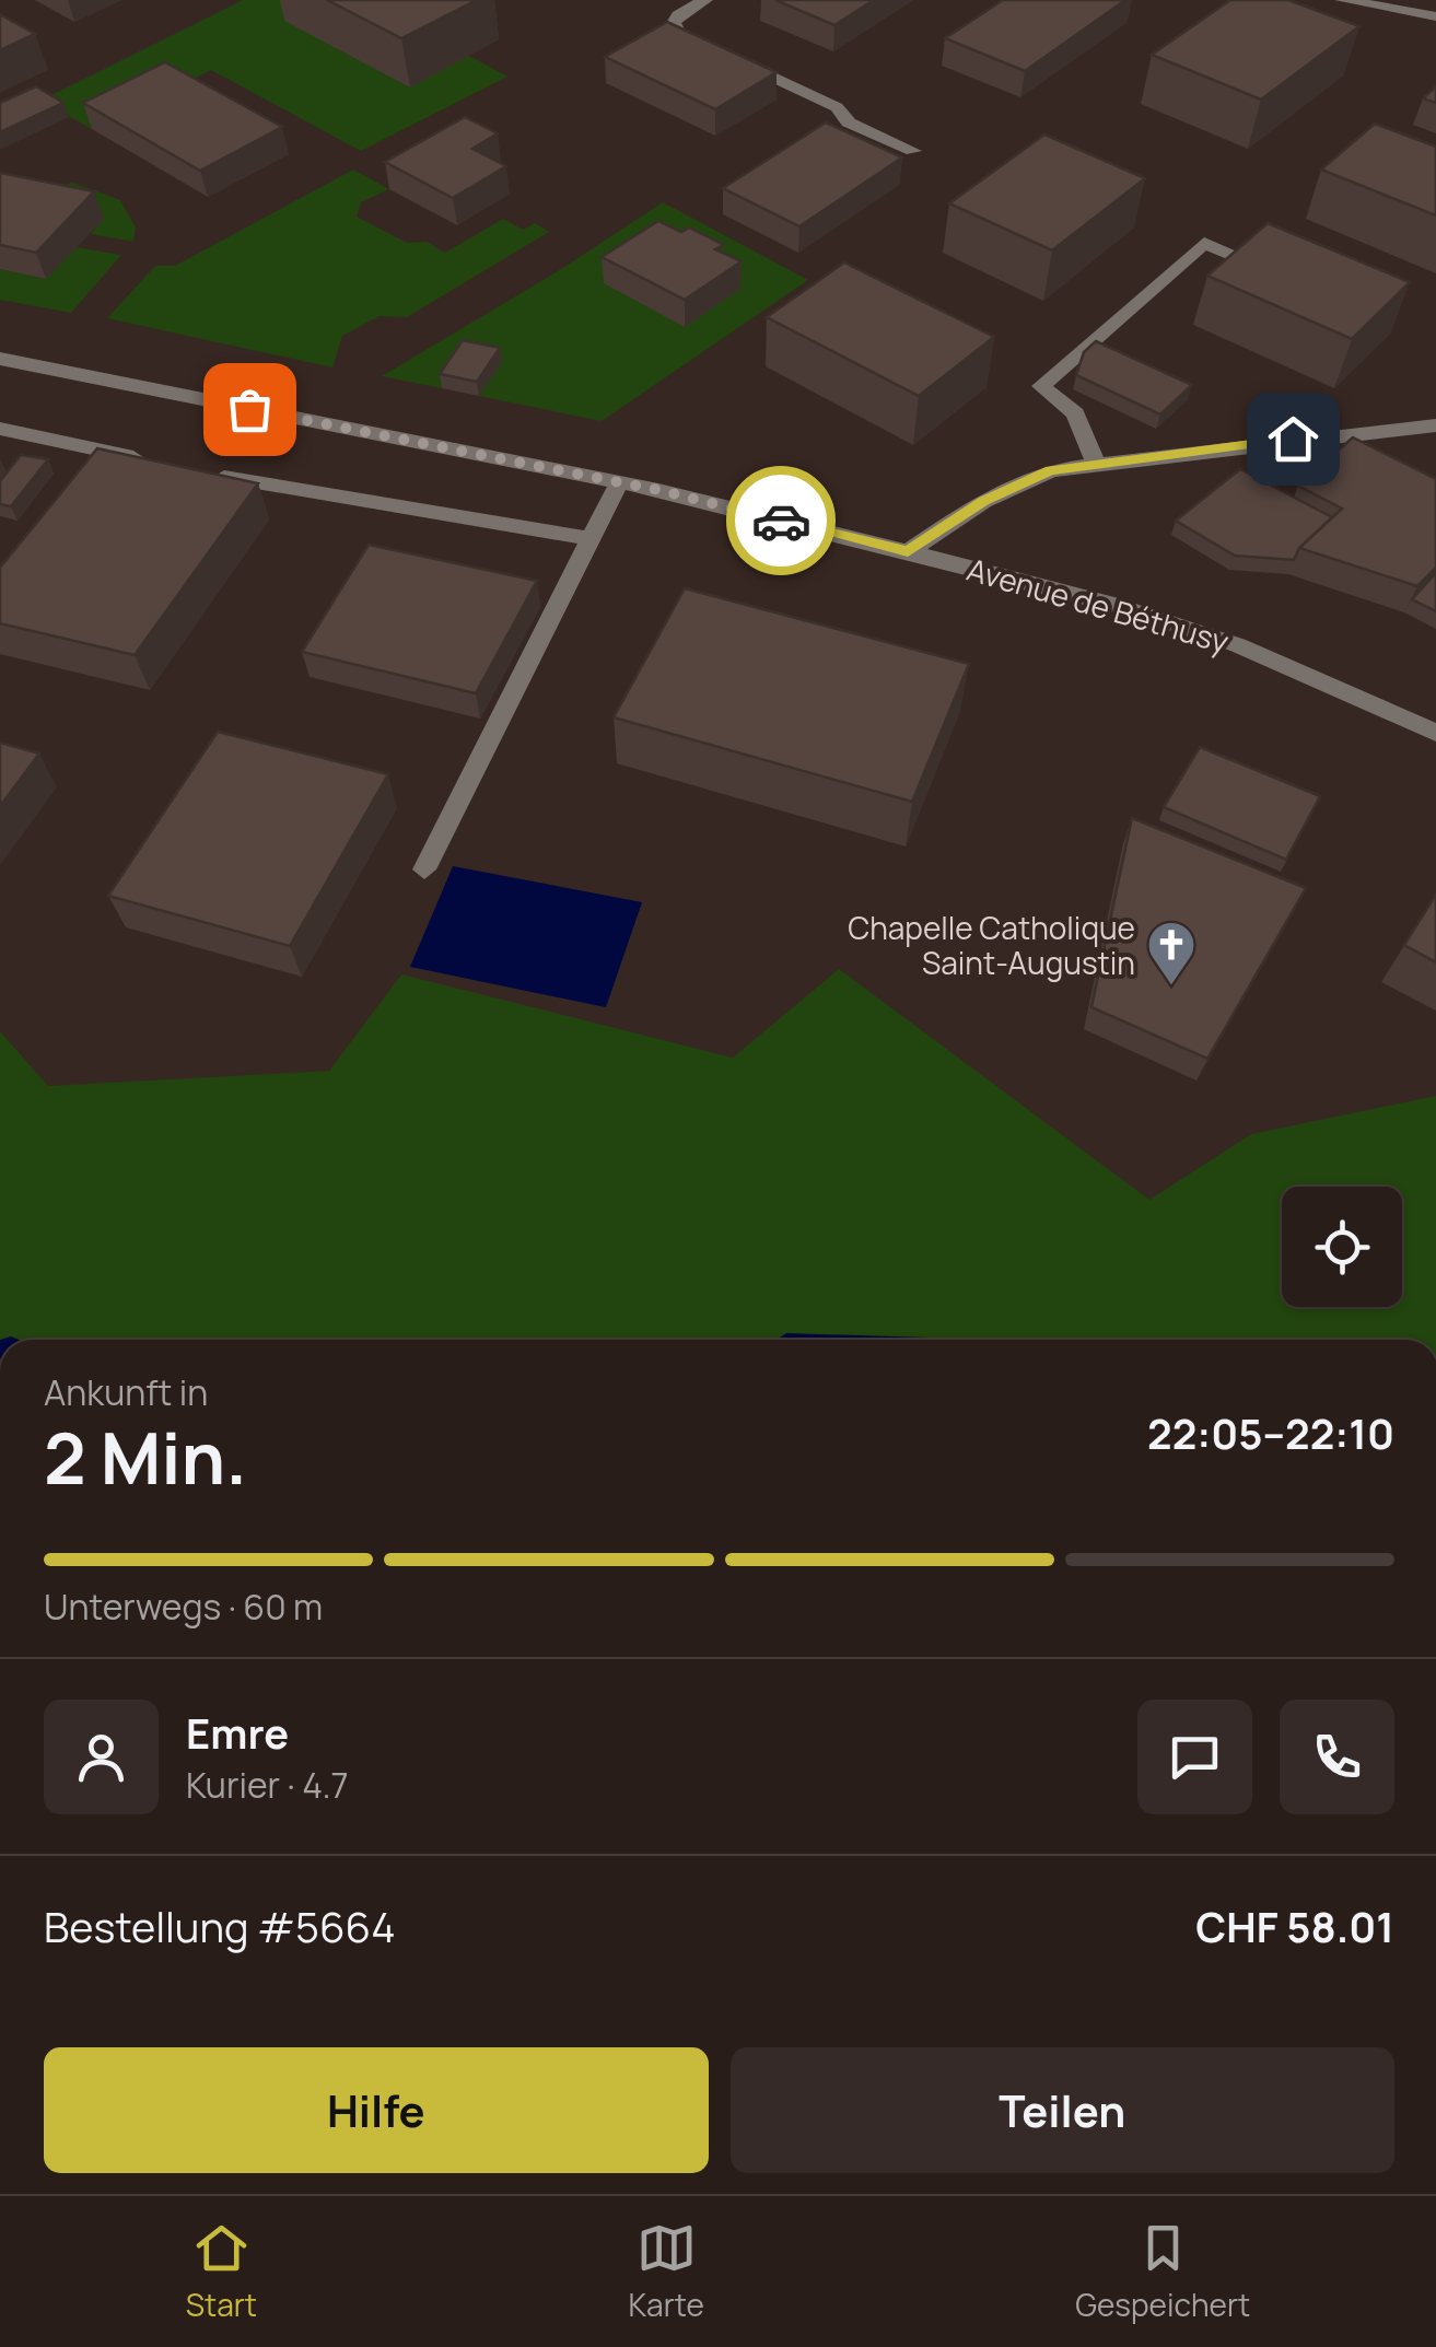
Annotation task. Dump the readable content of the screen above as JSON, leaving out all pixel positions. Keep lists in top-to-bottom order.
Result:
{
  "streets": {
    "street": ["Avenue de Béthusy"]
  },
  "places": {
    "church": ["Chapelle Catholique Saint-Augustin"]
  },
  "page": {
    "heading": ["2 Min.", "Ankunft in", "22:05–22:10"],
    "panel": [
      "Emre",
      "Kurier · 4.7",
      "Bestellung #5664",
      "CHF 58.01"
    ],
    "bar": "Unterwegs · 60 m",
    "buttons": ["Hilfe", "Teilen"],
    "tabs": ["Start", "Karte", "Gespeichert"]
  }
}
